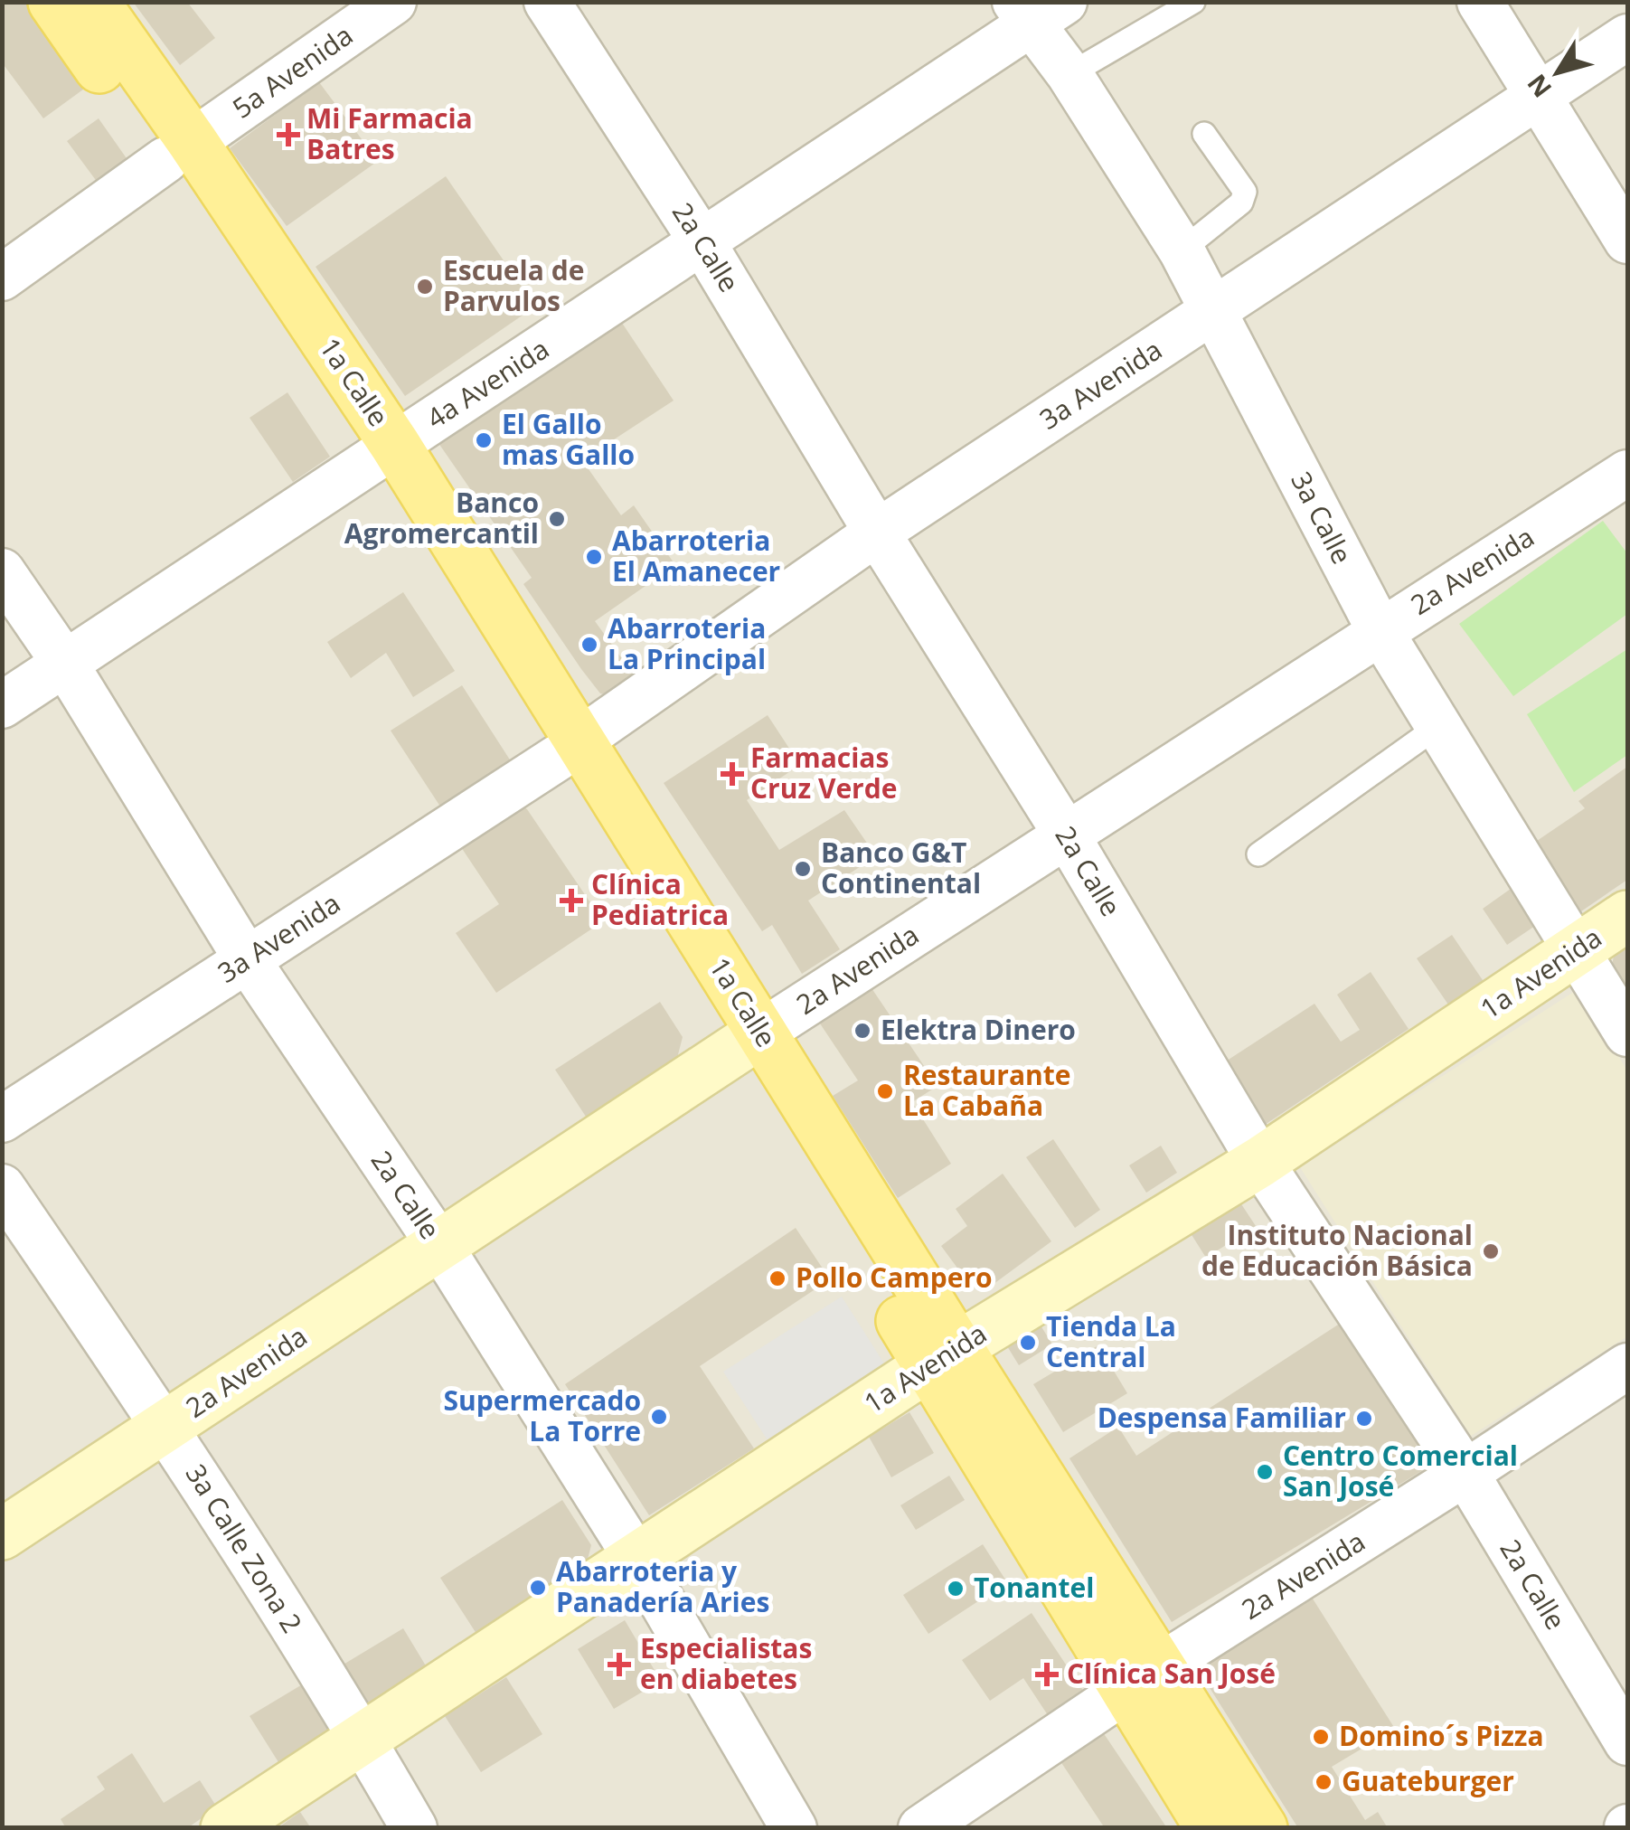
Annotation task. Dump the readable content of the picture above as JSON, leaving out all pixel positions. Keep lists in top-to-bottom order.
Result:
{
  "streets": {
    "main road": ["1a Calle"],
    "street": [
      "5a Avenida",
      "2a Calle",
      "4a Avenida",
      "3a Avenida",
      "3a Calle",
      "2a Avenida",
      "1a Avenida",
      "3a Calle Zona 2"
    ]
  },
  "crossings": [
    ["5a Avenida", "1a Calle"],
    ["2a Calle", "4a Avenida"],
    ["2a Calle", "3a Avenida"],
    ["2a Calle", "2a Avenida"],
    ["2a Calle", "1a Avenida"],
    ["1a Calle", "4a Avenida"],
    ["1a Calle", "3a Avenida"],
    ["1a Calle", "2a Avenida"],
    ["1a Calle", "1a Avenida"],
    ["4a Avenida", "3a Calle"],
    ["3a Avenida", "3a Calle"],
    ["3a Calle", "2a Avenida"],
    ["3a Calle", "1a Avenida"],
    ["2a Avenida", "3a Calle Zona 2"],
    ["1a Avenida", "3a Calle Zona 2"]
  ],
  "places": {
    "health": [
      "Mi Farmacia Batres",
      "Farmacias Cruz Verde",
      "Clínica Pediatrica",
      "Especialistas en diabetes",
      "Clínica San José"
    ],
    "other": [
      "Escuela de Parvulos",
      "El Gallo mas Gallo",
      "Banco Agromercantil",
      "Abarroteria El Amanecer",
      "Abarroteria La Principal",
      "Banco G&T Continental",
      "Elektra Dinero",
      "Restaurante La Cabaña",
      "Instituto Nacional de Educación Básica",
      "Pollo Campero",
      "Tienda La Central",
      "Supermercado La Torre",
      "Despensa Familiar",
      "Centro Comercial San José",
      "Abarroteria y Panadería Aries",
      "Tonantel",
      "Domino´s Pizza",
      "Guateburger"
    ]
  },
  "north": "bottom left"
}
